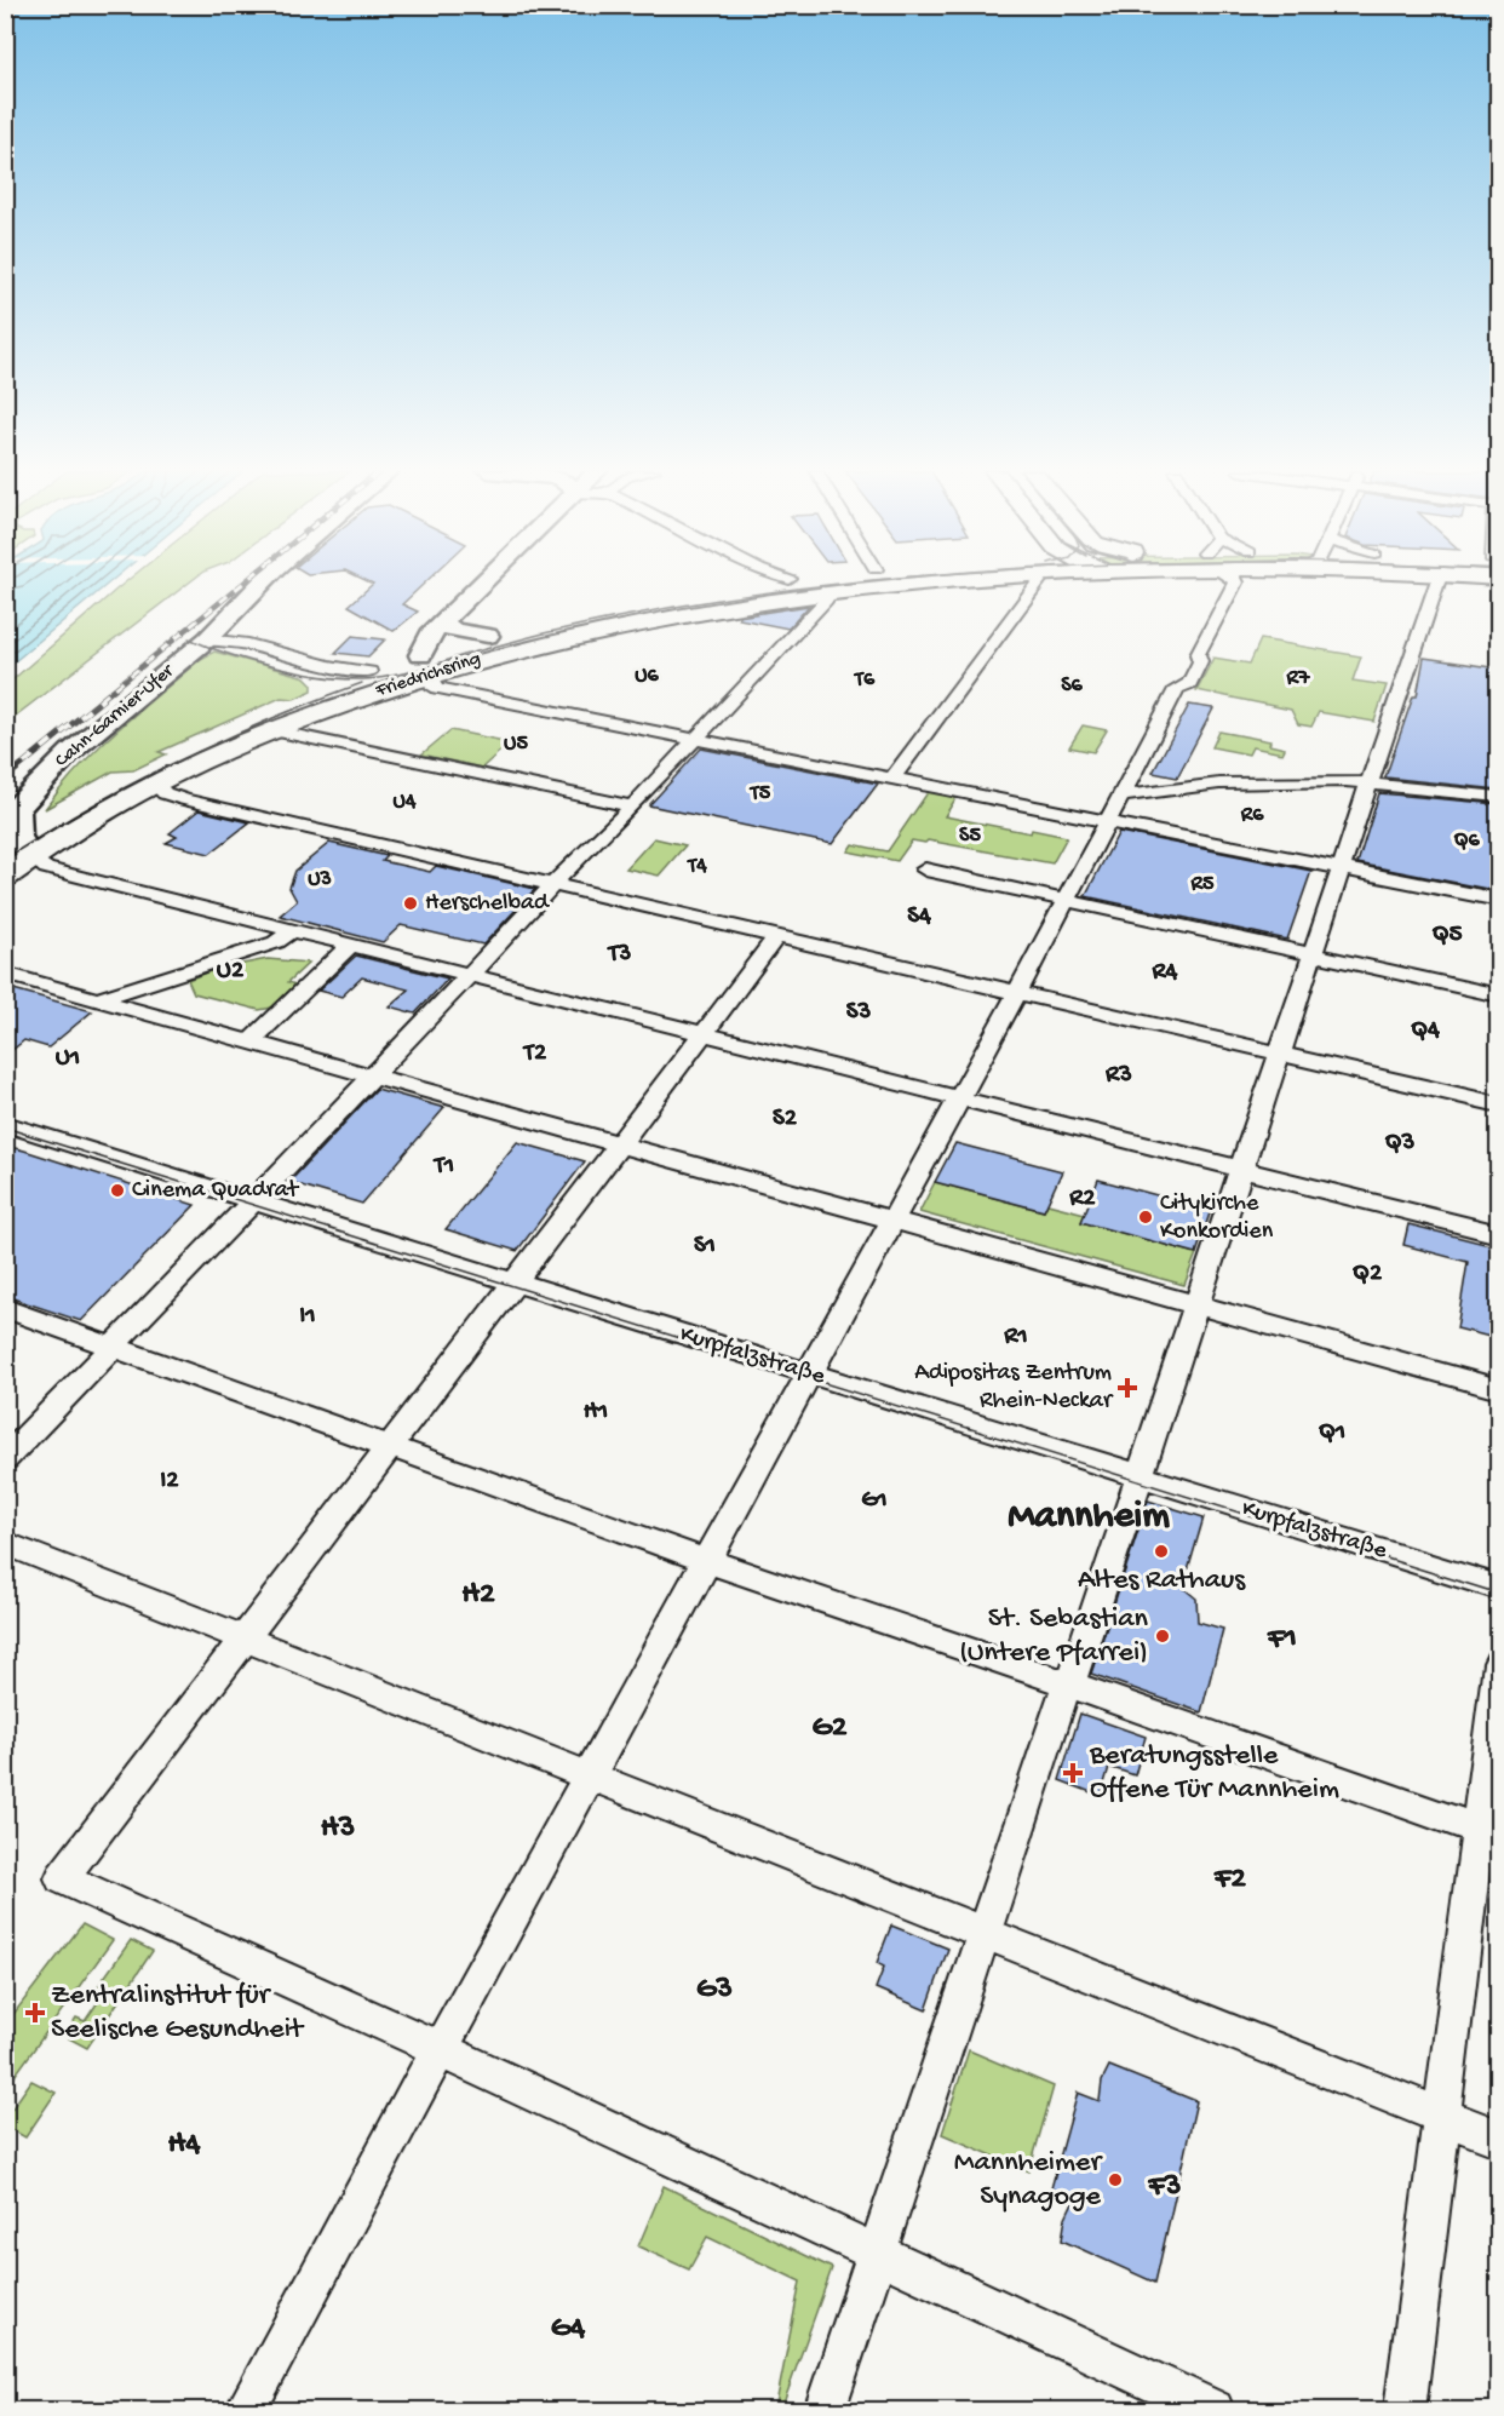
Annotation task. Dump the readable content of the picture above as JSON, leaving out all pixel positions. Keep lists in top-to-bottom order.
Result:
{
  "streets": {
    "main road": ["Friedrichsring"],
    "street": ["Cahn-Garnier-Ufer", "Kurpfalzstraße"]
  },
  "crossings": [
    ["Friedrichsring", "Cahn-Garnier-Ufer"]
  ],
  "districts": [
    "U6",
    "R7",
    "T6",
    "S6",
    "U5",
    "T5",
    "U4",
    "R6",
    "S5",
    "Q6",
    "T4",
    "U3",
    "R5",
    "S4",
    "Q5",
    "T3",
    "U2",
    "R4",
    "S3",
    "Q4",
    "T2",
    "U1",
    "R3",
    "S2",
    "Q3",
    "T1",
    "R2",
    "S1",
    "Q2",
    "I1",
    "R1",
    "H1",
    "Q1",
    "I2",
    "G1",
    "Mannheim",
    "H2",
    "F1",
    "G2",
    "H3",
    "F2",
    "G3",
    "H4",
    "F3",
    "G4"
  ],
  "places": {
    "other": [
      "Herschelbad",
      "Cinema Quadrat",
      "Citykirche Konkordien",
      "Altes Rathaus",
      "St. Sebastian (Untere Pfarrei)",
      "Mannheimer Synagoge"
    ],
    "health": ["Adipositas Zentrum Rhein-Neckar", "Beratungsstelle Offene Tür Mannheim", "Zentralinstitut für Seelische Gesundheit"]
  }
}
